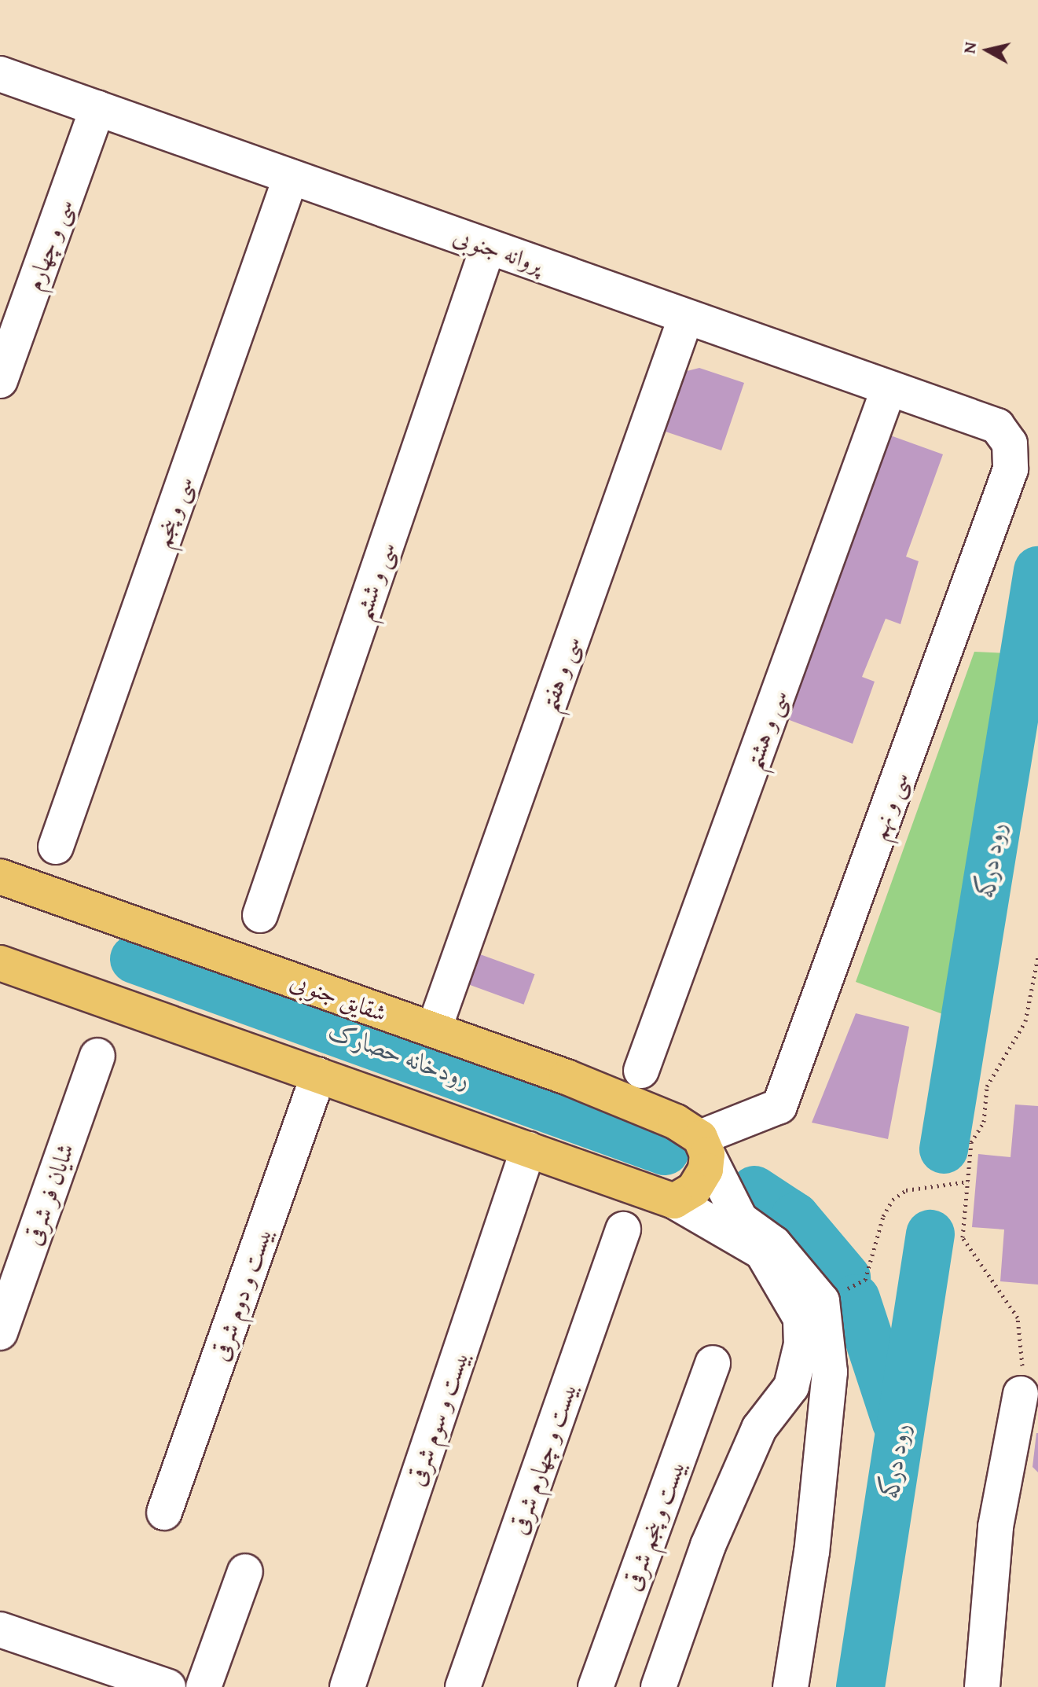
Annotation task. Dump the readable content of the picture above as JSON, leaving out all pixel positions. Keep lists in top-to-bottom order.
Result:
{
  "streets": {
    "main road": ["شقایق جنوبی"],
    "street": [
      "سی و چهارم",
      "پروانه جنوبی",
      "سی و پنجم",
      "سی و ششم",
      "سی و هفتم",
      "سی و هشتم",
      "سی و نهم",
      "شایان فر شرقی",
      "بیست و دوم شرقی",
      "بیست و سوم شرقی",
      "بیست و چهارم شرقی",
      "بیست و پنجم شرقی"
    ]
  },
  "crossings": [
    ["سی و چهارم", "پروانه جنوبی"],
    ["پروانه جنوبی", "سی و پنجم"],
    ["پروانه جنوبی", "سی و ششم"],
    ["پروانه جنوبی", "سی و هفتم"],
    ["پروانه جنوبی", "سی و هشتم"],
    ["پروانه جنوبی", "سی و نهم"],
    ["سی و هفتم", "شقایق جنوبی"],
    ["سی و نهم", "شقایق جنوبی"]
  ],
  "water": ["رود درکه", "رودخانه حصارک"],
  "north": "left"
}
